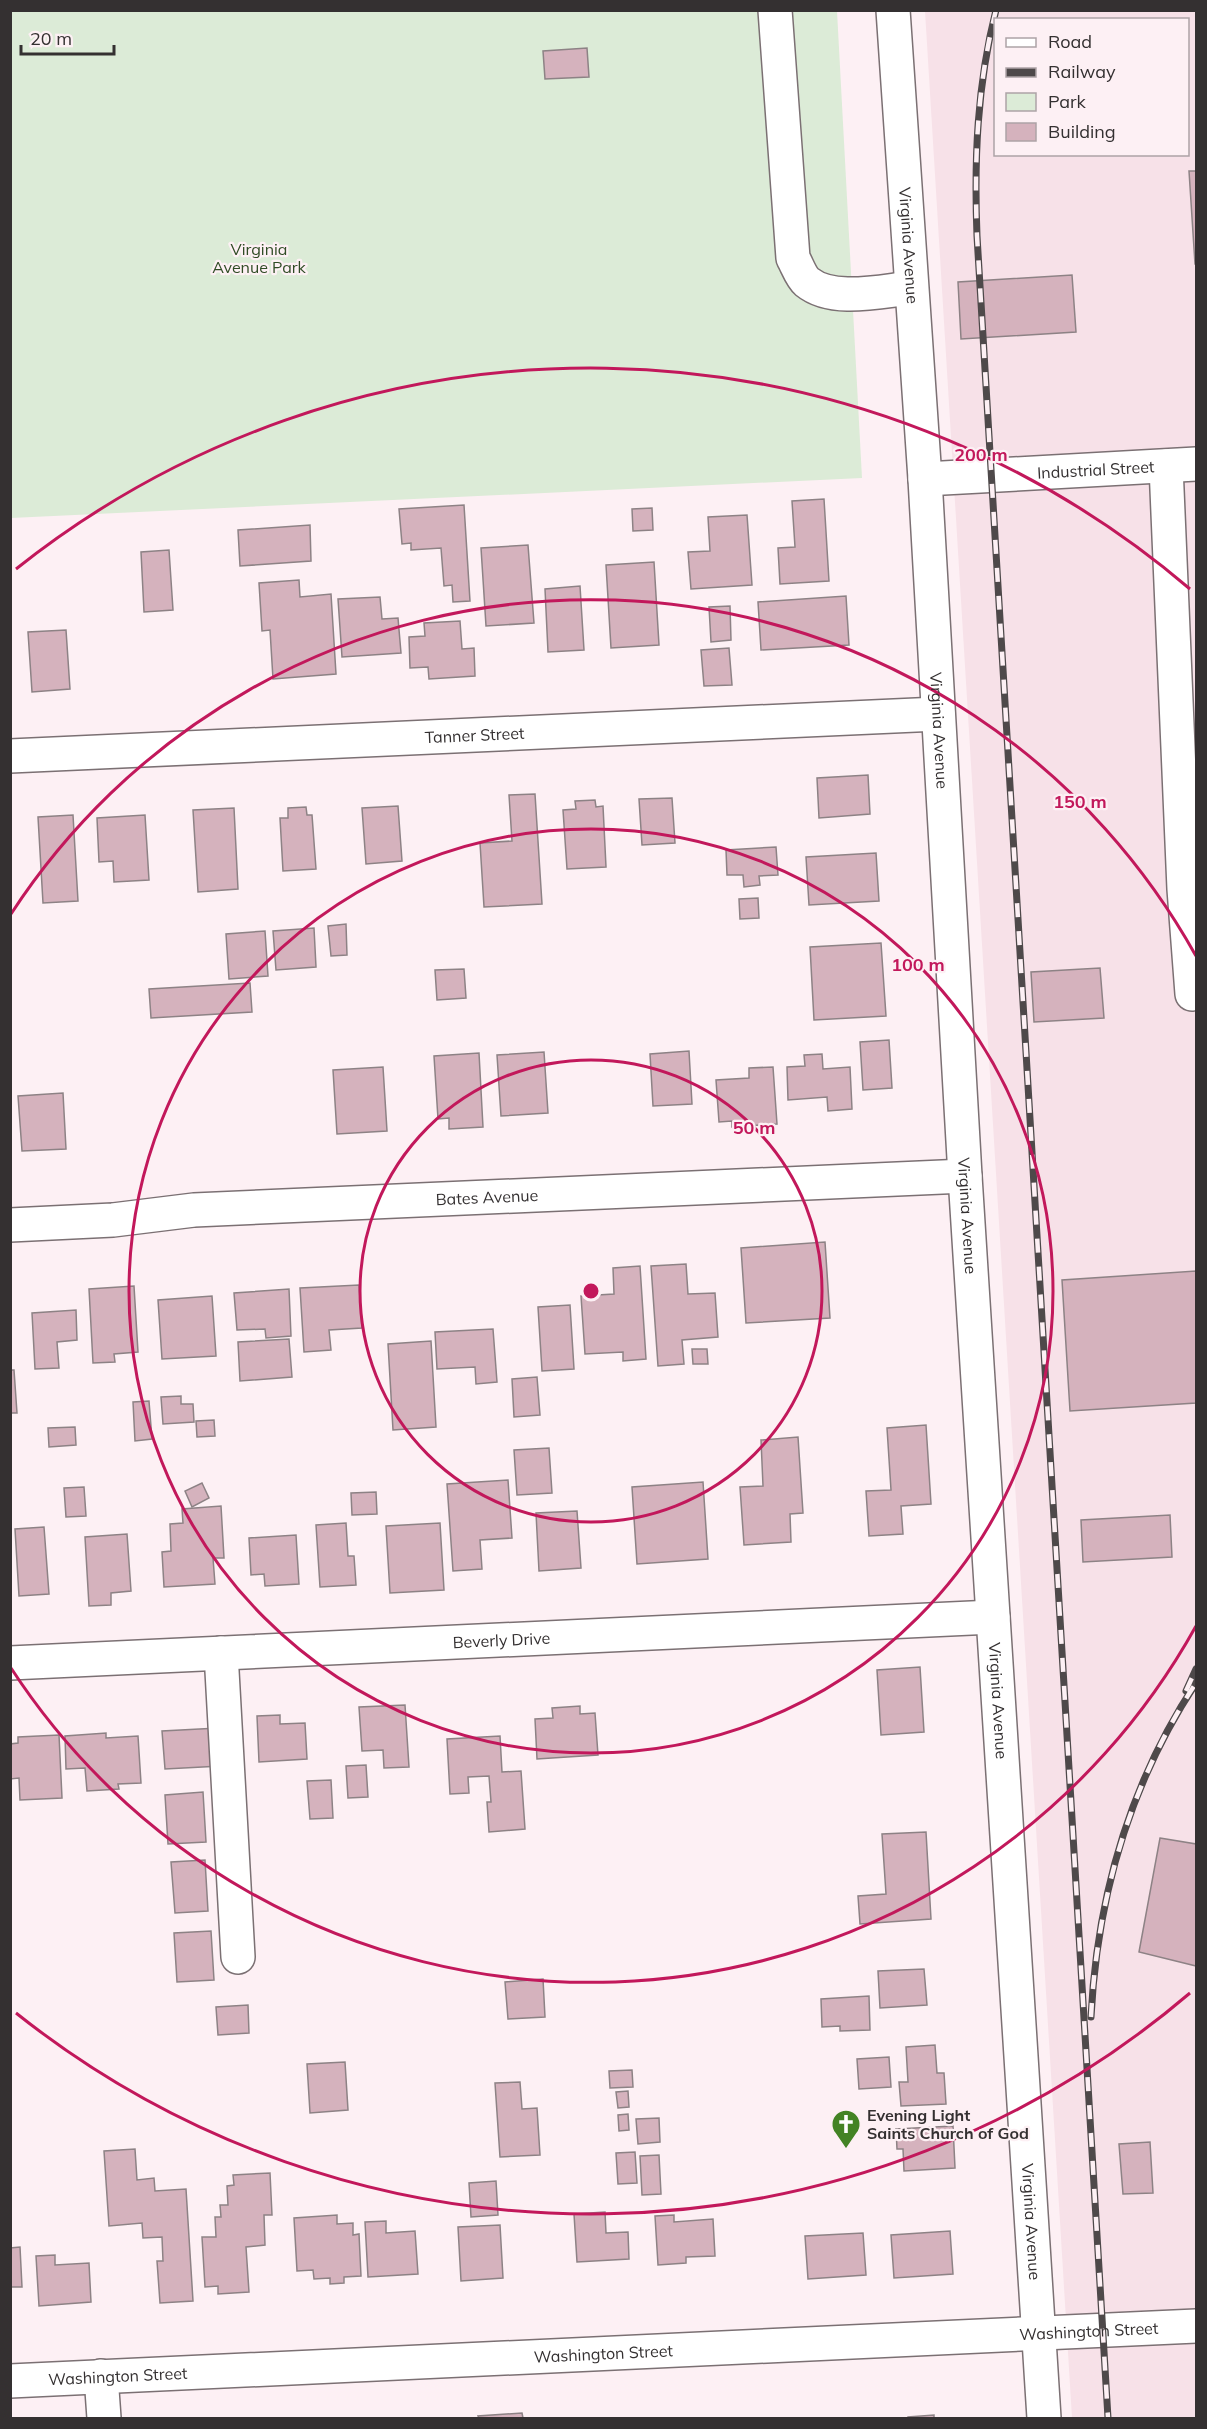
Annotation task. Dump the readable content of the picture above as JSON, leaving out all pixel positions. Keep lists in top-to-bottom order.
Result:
{
  "streets": {
    "street": [
      "Virginia Avenue",
      "Industrial Street",
      "Tanner Street",
      "Bates Avenue",
      "Beverly Drive",
      "Washington Street"
    ]
  },
  "crossings": [
    ["Virginia Avenue", "Industrial Street"],
    ["Virginia Avenue", "Tanner Street"],
    ["Virginia Avenue", "Bates Avenue"],
    ["Virginia Avenue", "Beverly Drive"],
    ["Virginia Avenue", "Washington Street"]
  ],
  "parks": ["Virginia Avenue Park"],
  "places": {
    "church": ["Evening Light Saints Church of God"]
  },
  "legend": [
    "Road",
    "Railway",
    "Park",
    "Building"
  ],
  "scale_bar": "20 m",
  "rings": [
    "200 m",
    "150 m",
    "100 m",
    "50 m"
  ]
}
